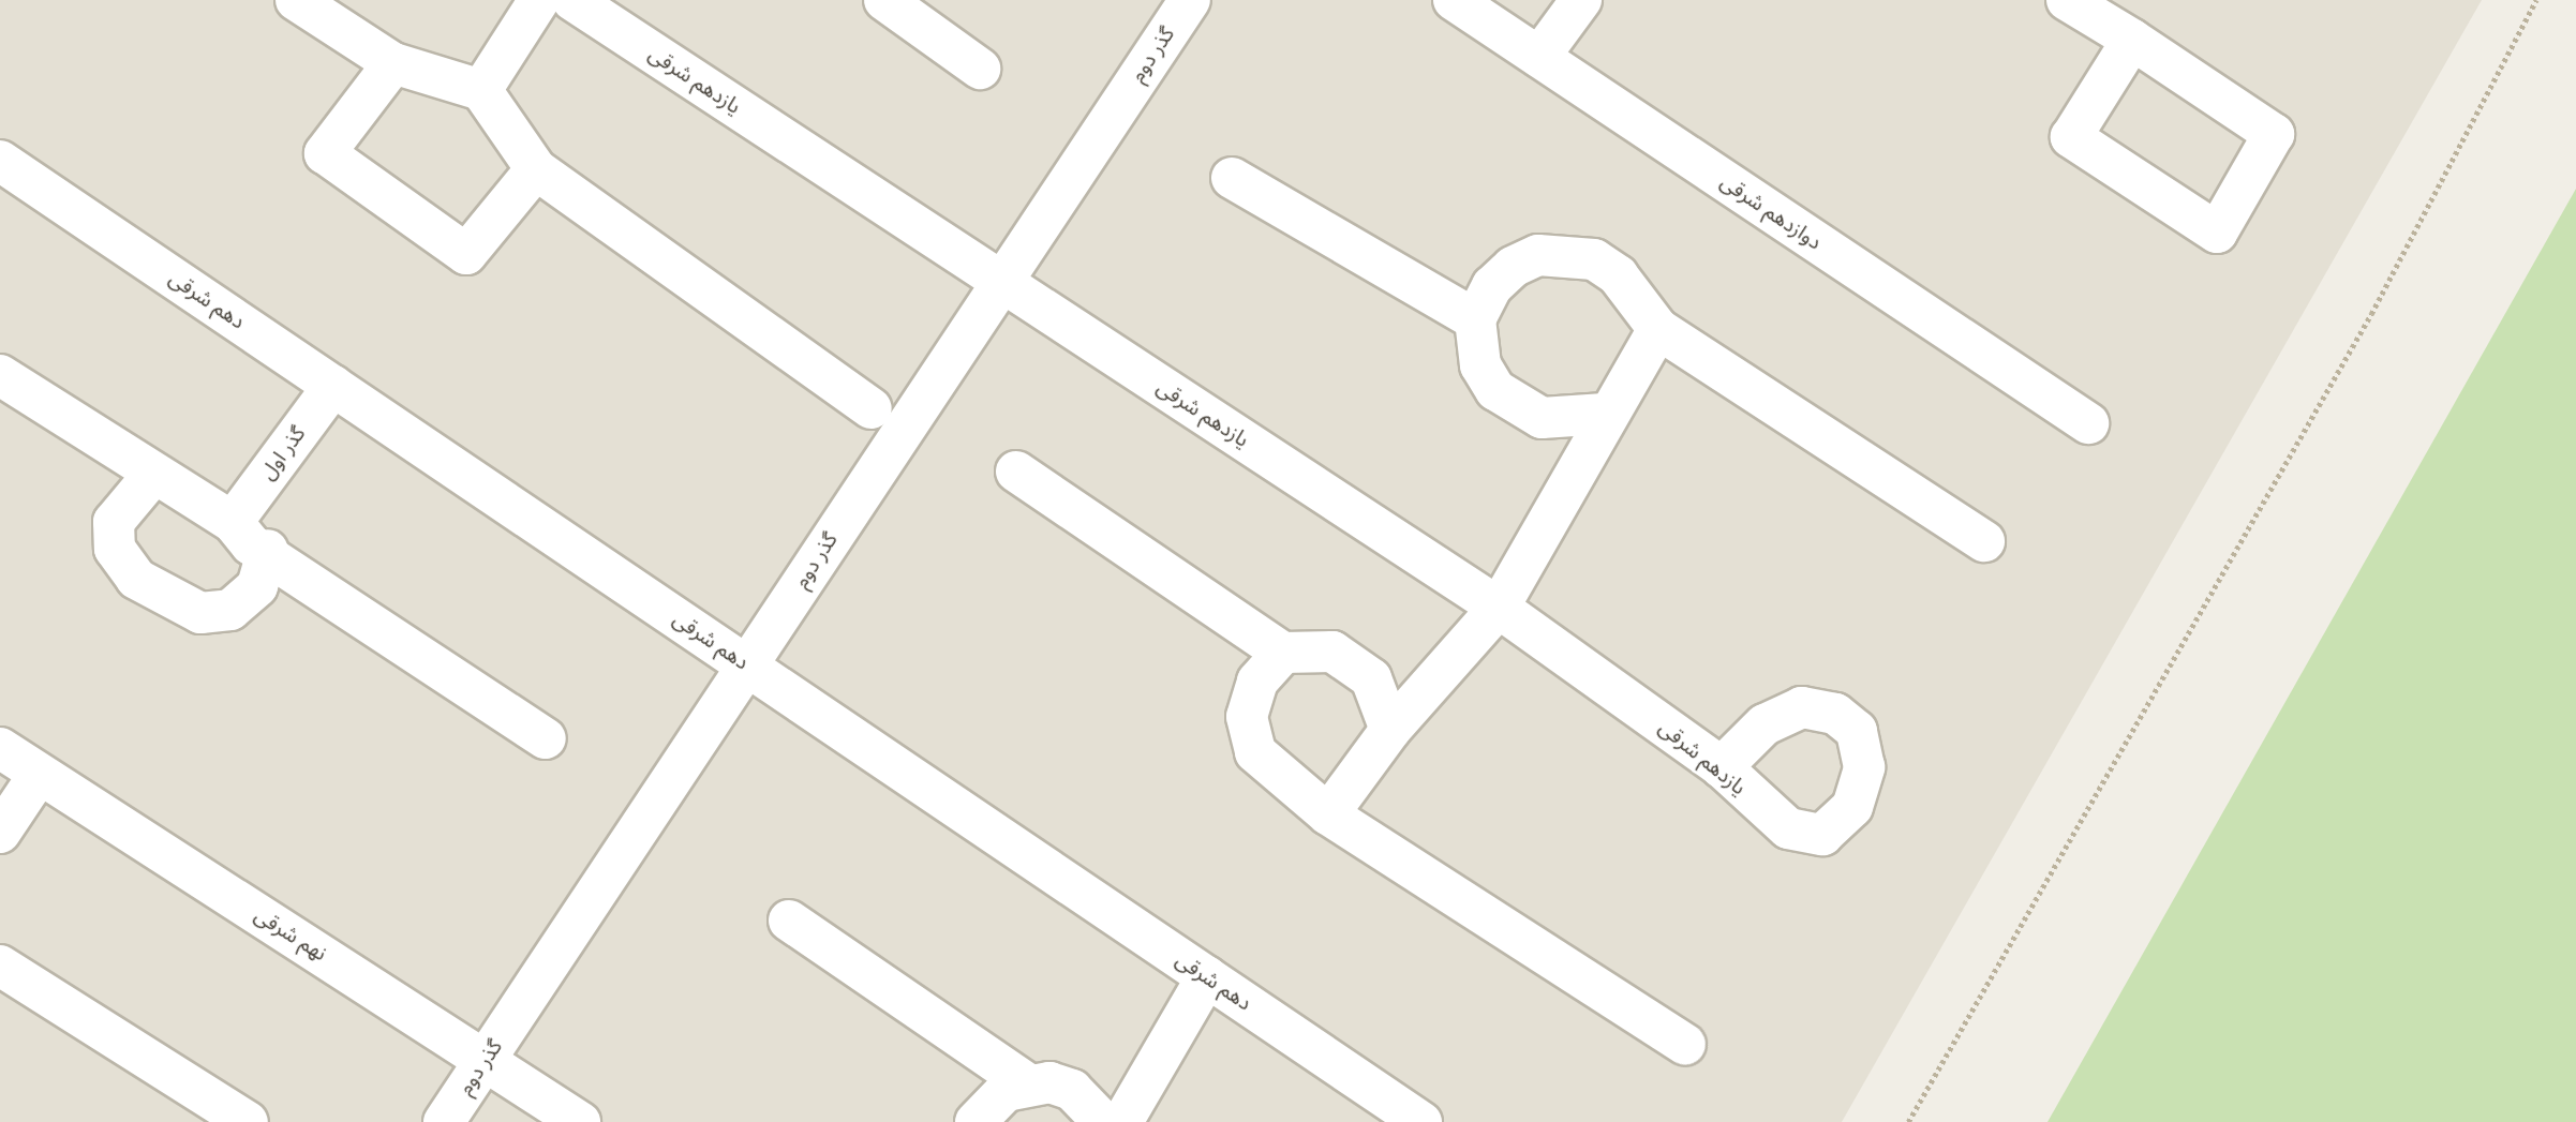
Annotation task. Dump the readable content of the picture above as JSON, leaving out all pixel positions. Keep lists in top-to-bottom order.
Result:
{
  "streets": {
    "street": [
      "گذر دوم",
      "یازدهم شرقی",
      "دوازدهم شرقی",
      "دهم شرقی",
      "گذر اول",
      "نهم شرقی"
    ]
  },
  "crossings": [
    ["گذر دوم", "یازدهم شرقی"],
    ["گذر دوم", "دهم شرقی"],
    ["گذر دوم", "نهم شرقی"],
    ["دهم شرقی", "گذر اول"]
  ]
}
